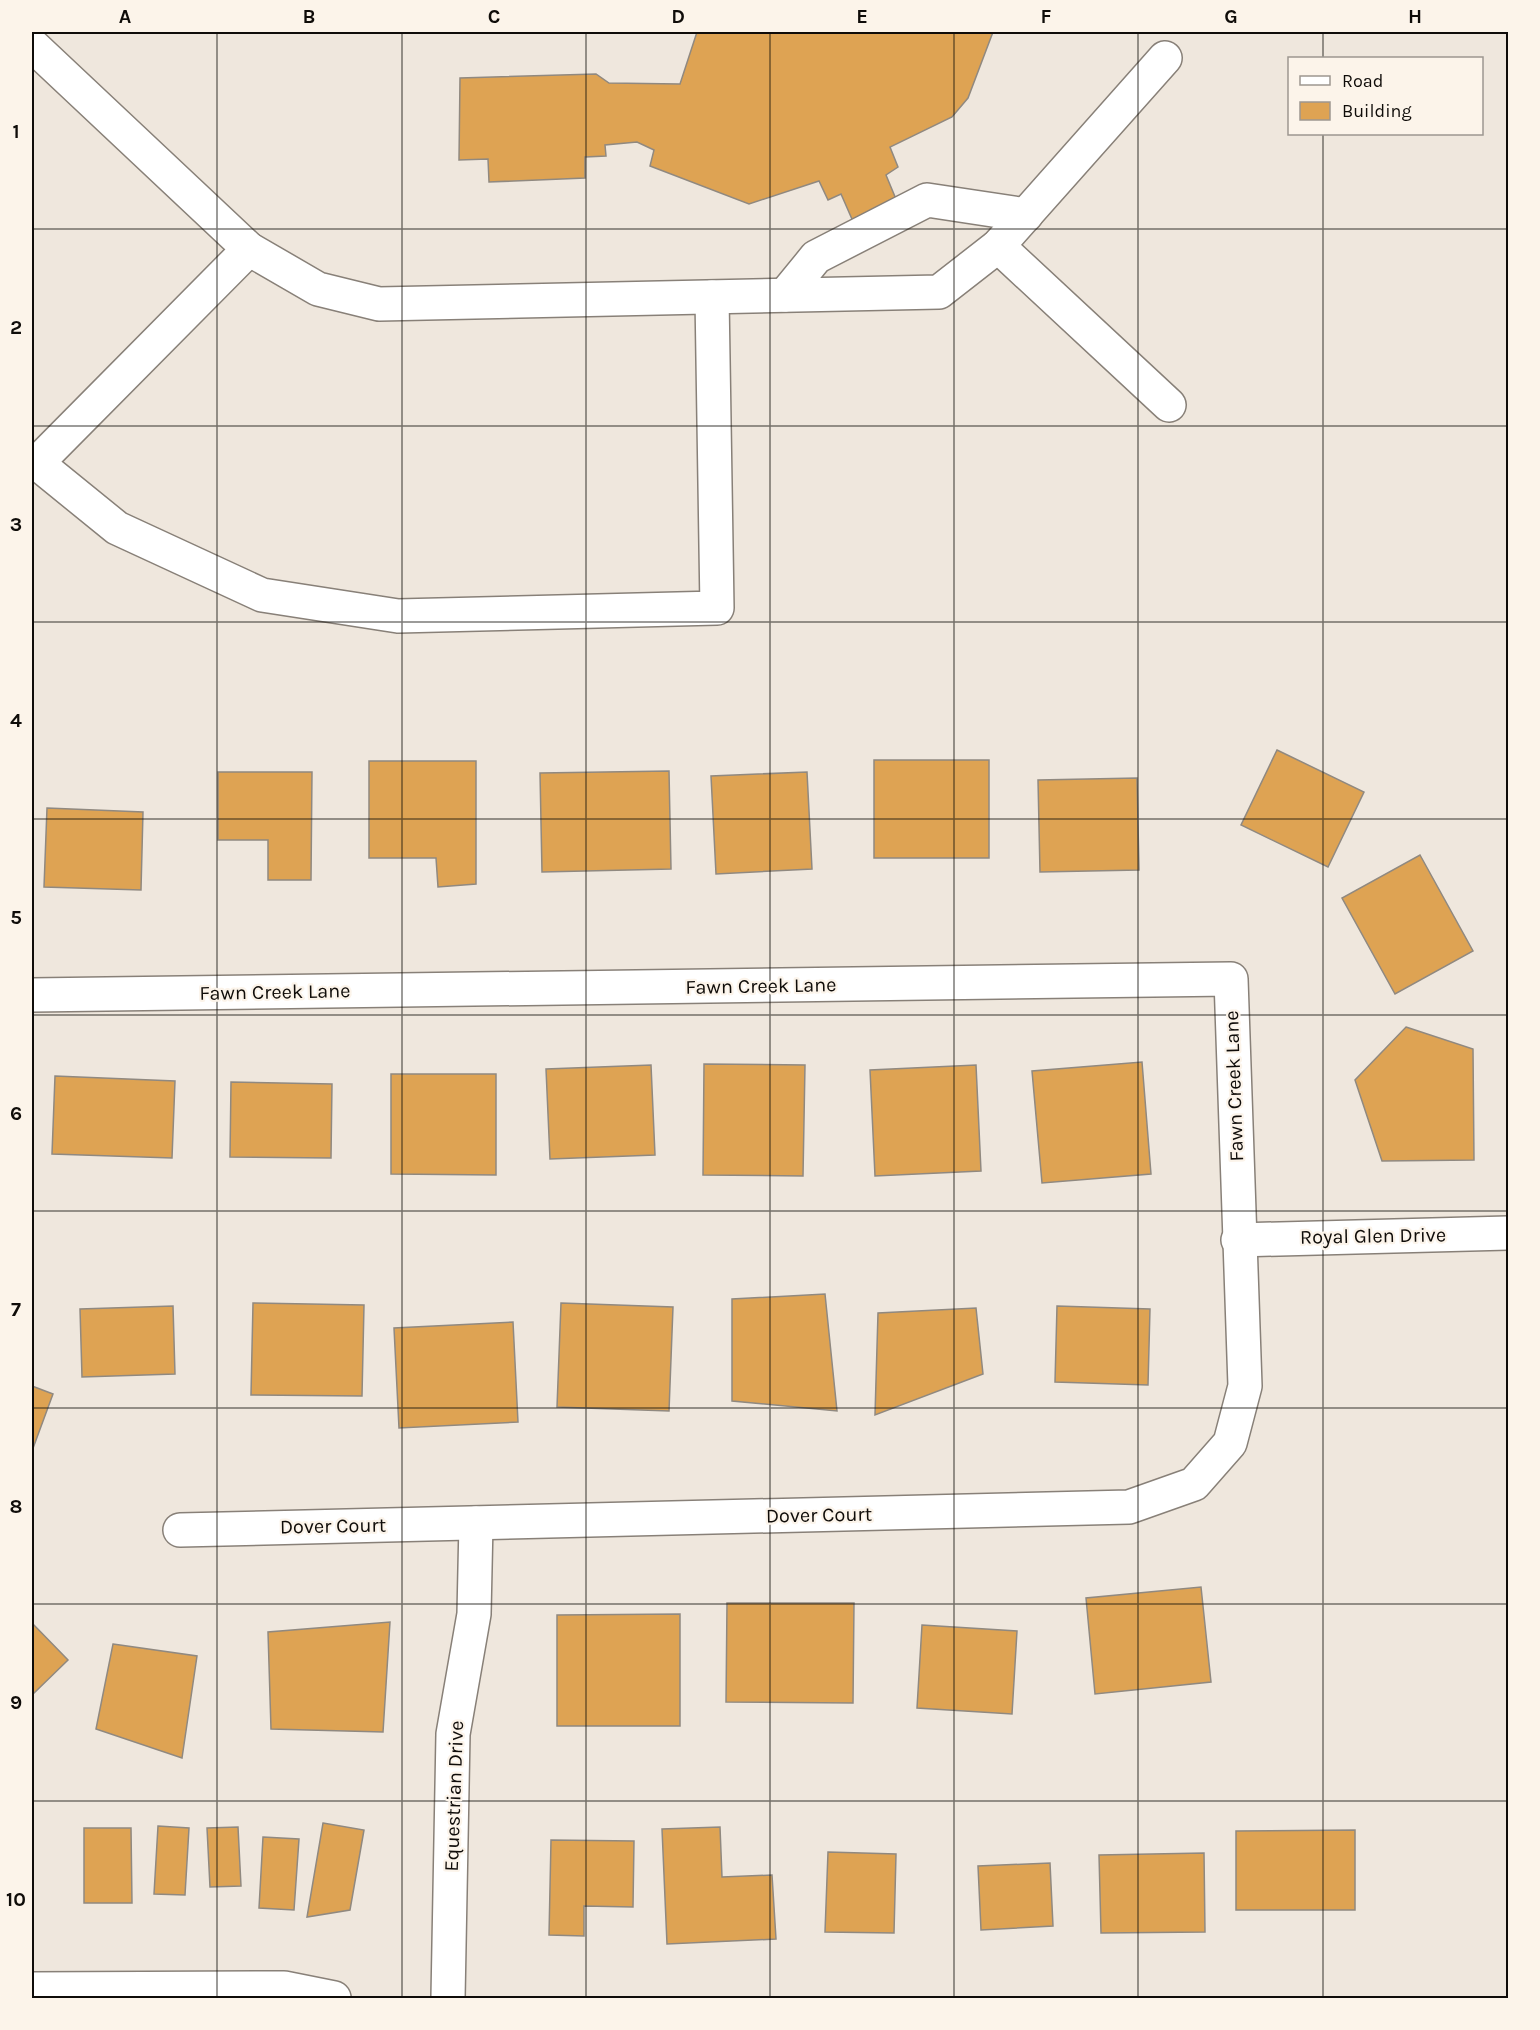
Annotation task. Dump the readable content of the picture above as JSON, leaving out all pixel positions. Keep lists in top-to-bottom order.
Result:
{
  "streets": {
    "street": [
      "Fawn Creek Lane",
      "Royal Glen Drive",
      "Dover Court",
      "Equestrian Drive"
    ]
  },
  "crossings": [
    ["Fawn Creek Lane", "Royal Glen Drive"],
    ["Fawn Creek Lane", "Dover Court"],
    ["Royal Glen Drive", "Dover Court"],
    ["Dover Court", "Equestrian Drive"]
  ],
  "legend": ["Road", "Building"],
  "grid": {
    "columns": [
      "A",
      "B",
      "C",
      "D",
      "E",
      "F",
      "G",
      "H"
    ],
    "rows": [
      "1",
      "2",
      "3",
      "4",
      "5",
      "6",
      "7",
      "8",
      "9",
      "10"
    ]
  }
}
